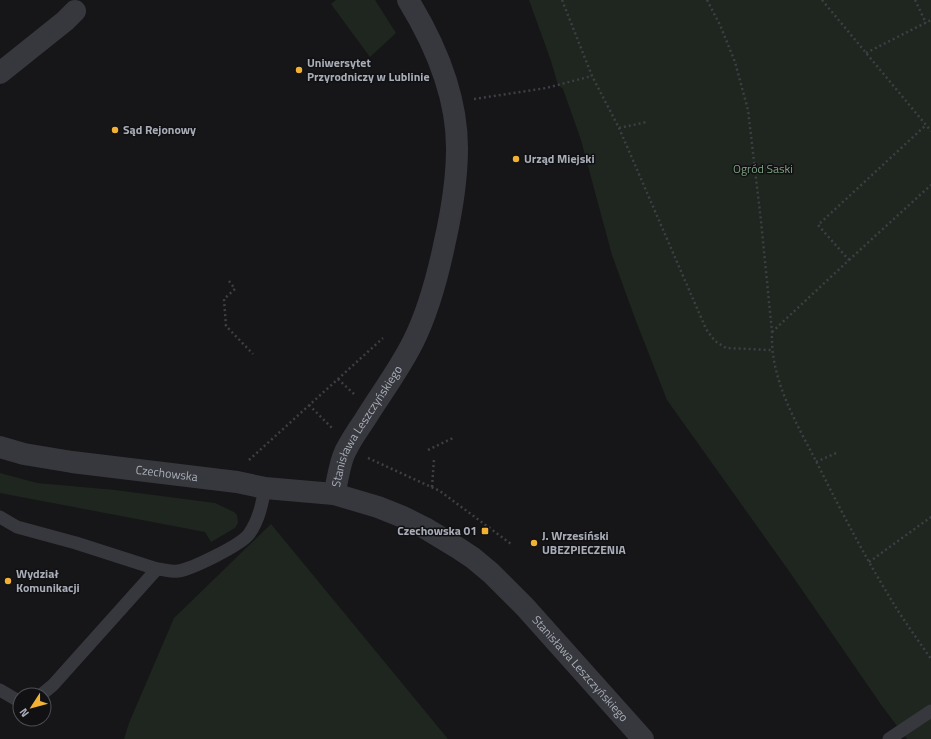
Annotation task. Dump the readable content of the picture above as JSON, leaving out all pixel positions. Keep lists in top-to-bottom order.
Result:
{
  "streets": {
    "street": ["Stanisława Leszczyńskiego", "Czechowska"]
  },
  "crossings": [
    ["Stanisława Leszczyńskiego", "Czechowska"]
  ],
  "parks": ["Ogród Saski"],
  "places": {
    "other": [
      "Uniwersytet Przyrodniczy w Lublinie",
      "Sąd Rejonowy",
      "Urząd Miejski",
      "J. Wrzesiński UBEZPIECZENIA",
      "Wydział Komunikacji"
    ],
    "transit": ["Czechowska 01"]
  },
  "north": "bottom left"
}
